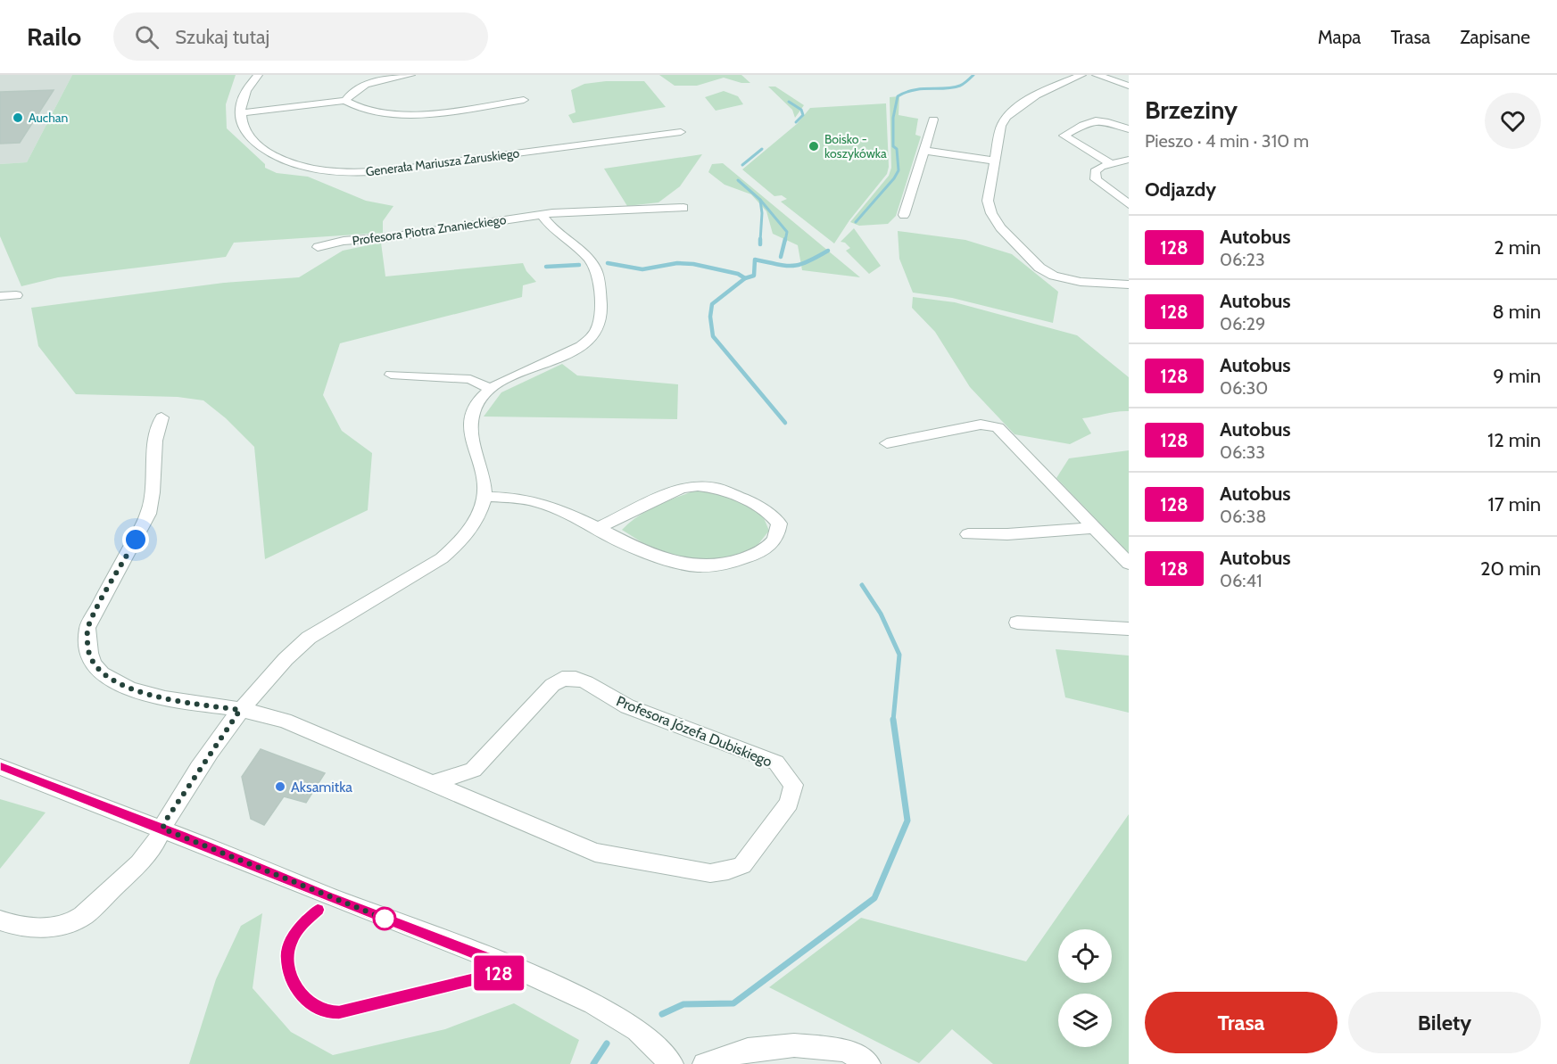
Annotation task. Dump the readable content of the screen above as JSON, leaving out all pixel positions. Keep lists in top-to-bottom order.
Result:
{
  "streets": {
    "street": ["Generała Mariusza Zaruskiego", "Profesora Piotra Znanieckiego", "Profesora Józefa Dubiskiego"]
  },
  "places": ["Auchan", "Boisko - koszykówka", "Aksamitka"],
  "lines": ["bus line 128"],
  "page": {
    "header": "Railo",
    "search": "Szukaj tutaj",
    "nav": ["Mapa", "Trasa", "Zapisane"],
    "on_map": "128",
    "heading": [
      ["Brzeziny", "Pieszo · 4 min · 310 m"],
      "Odjazdy"
    ],
    "list": [
      {
        "mark": "128",
        "name": "Autobus",
        "note": "06:23",
        "value": "2 min"
      },
      {
        "mark": "128",
        "name": "Autobus",
        "note": "06:29",
        "value": "8 min"
      },
      {
        "mark": "128",
        "name": "Autobus",
        "note": "06:30",
        "value": "9 min"
      },
      {
        "mark": "128",
        "name": "Autobus",
        "note": "06:33",
        "value": "12 min"
      },
      {
        "mark": "128",
        "name": "Autobus",
        "note": "06:38",
        "value": "17 min"
      },
      {
        "mark": "128",
        "name": "Autobus",
        "note": "06:41",
        "value": "20 min"
      }
    ],
    "buttons": ["Trasa", "Bilety"]
  }
}
